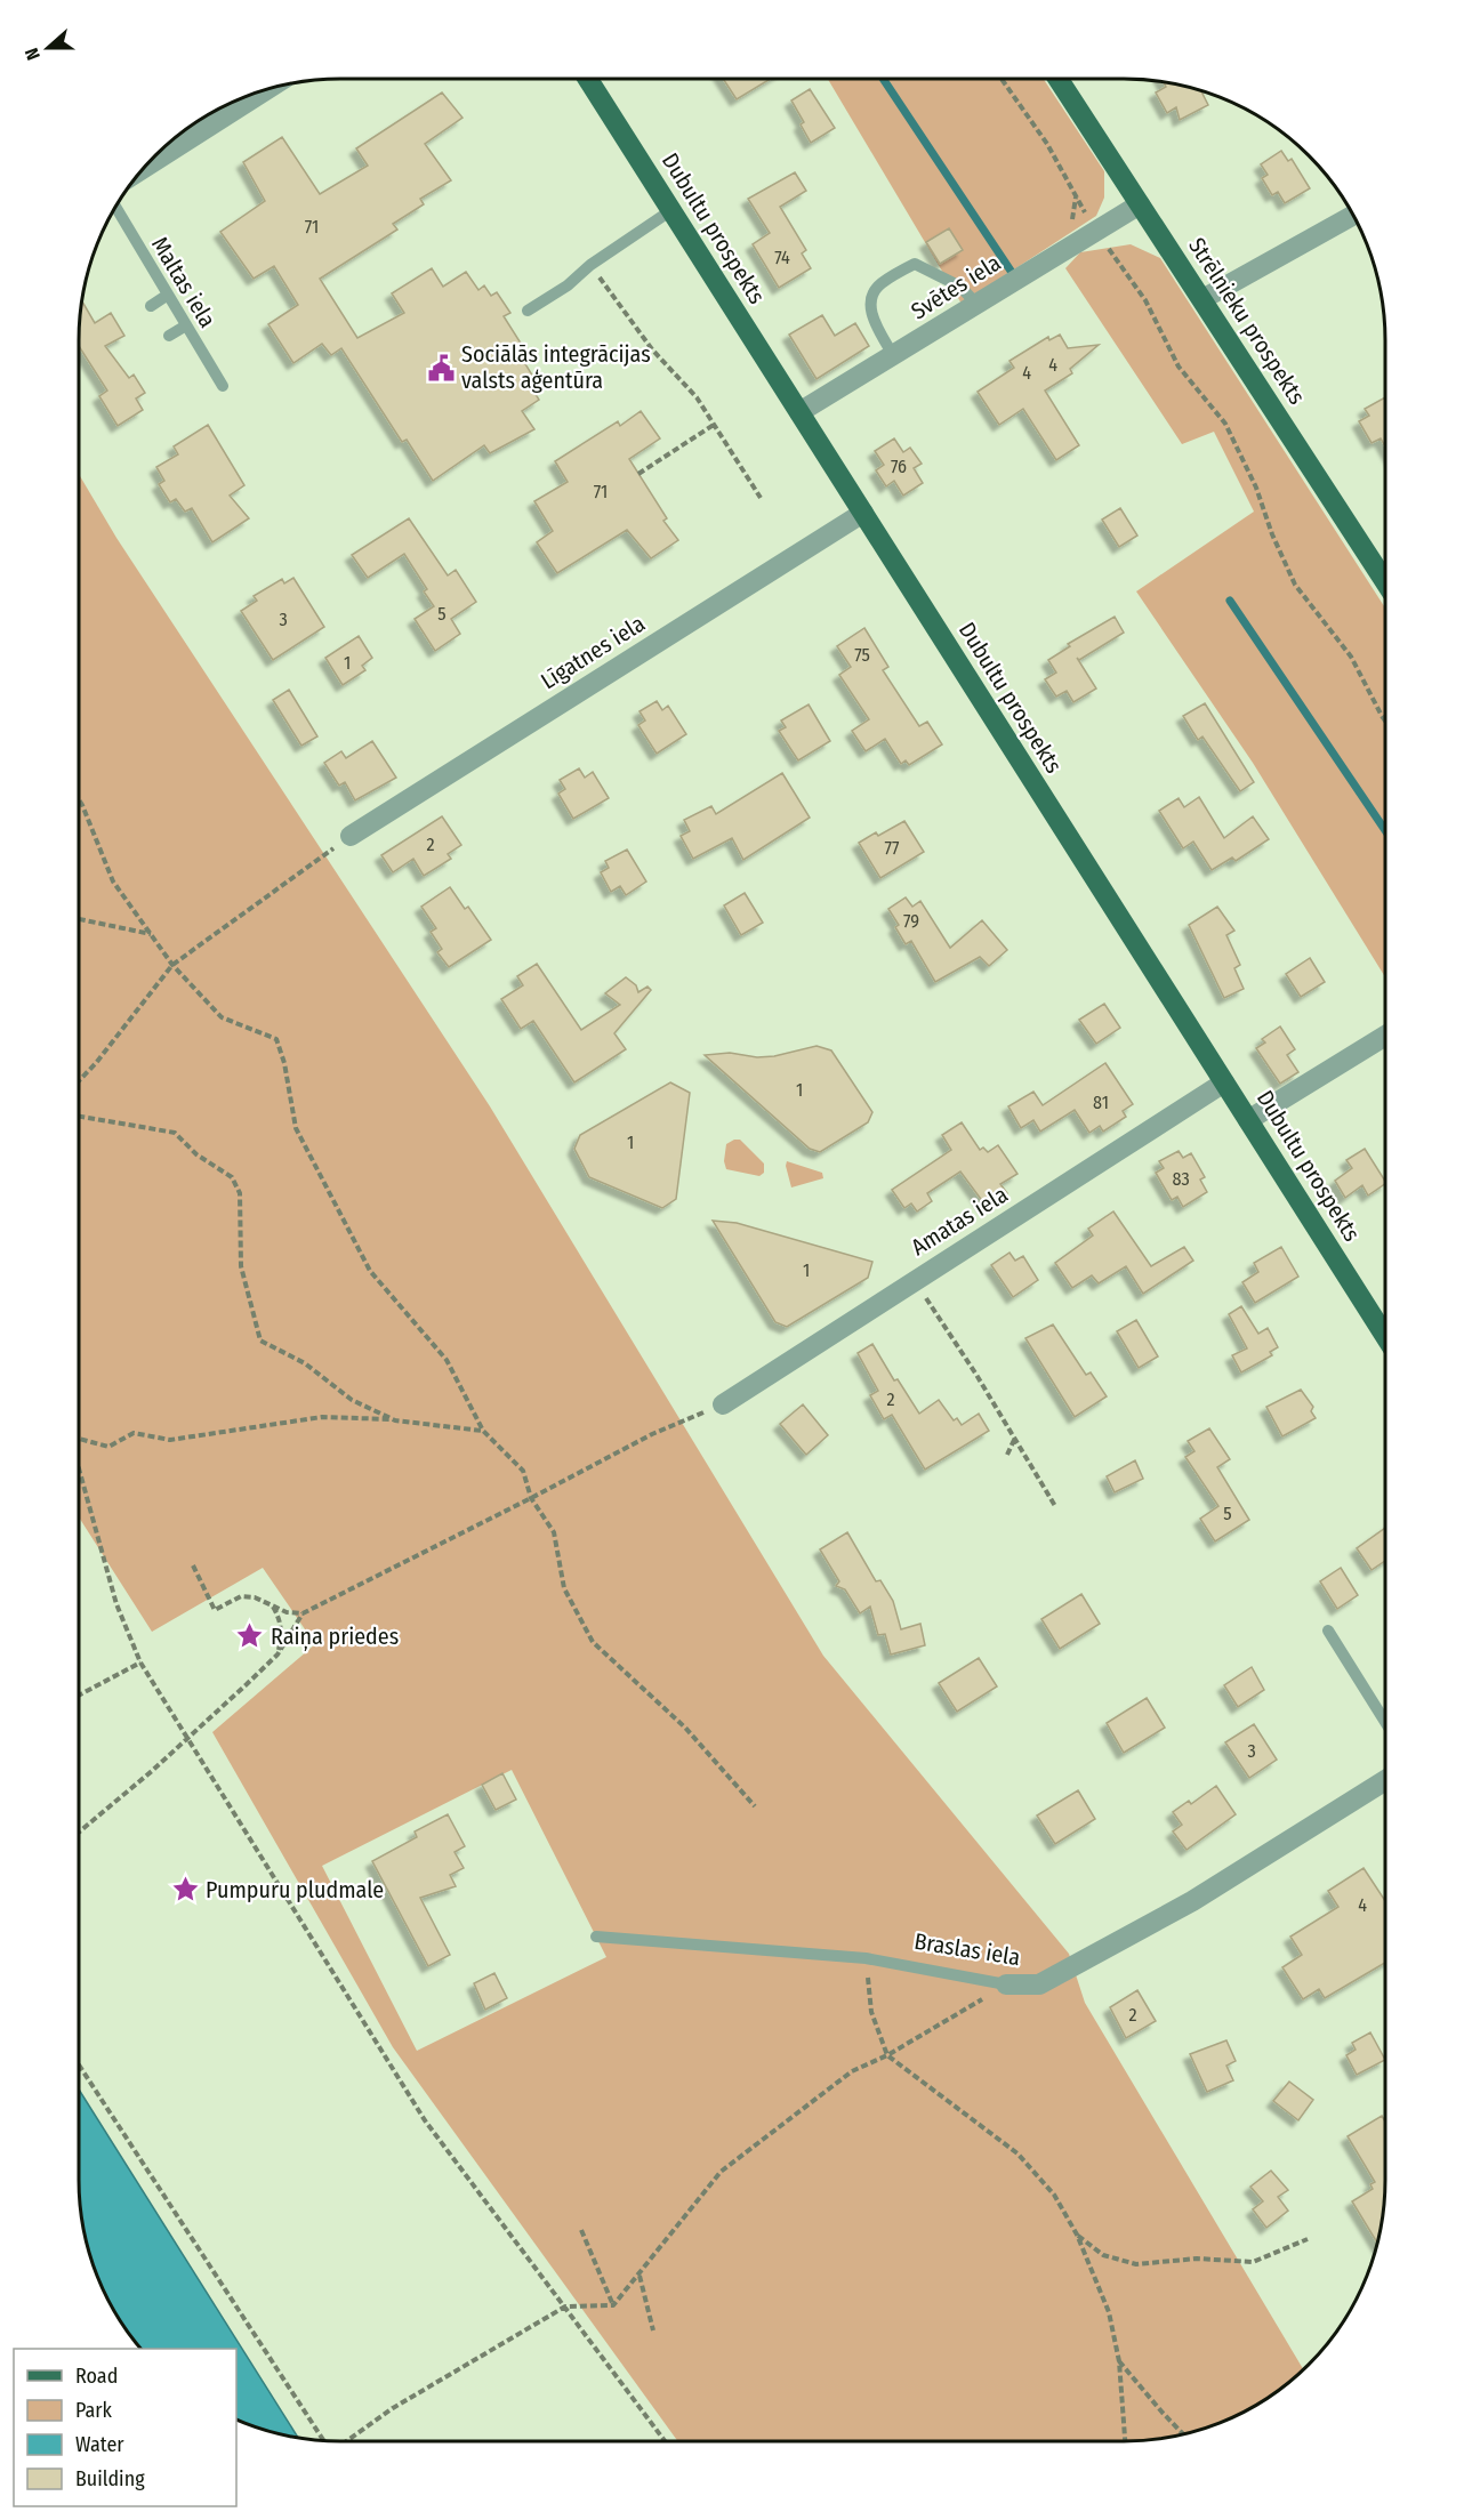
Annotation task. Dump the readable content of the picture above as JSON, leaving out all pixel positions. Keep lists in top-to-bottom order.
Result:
{
  "streets": {
    "main road": ["Dubultu prospekts", "Strēlnieku prospekts"],
    "street": [
      "Svētes iela",
      "Līgatnes iela",
      "Amatas iela",
      "Braslas iela"
    ],
    "lane": ["Maltas iela"]
  },
  "crossings": [
    ["Dubultu prospekts", "Svētes iela"],
    ["Dubultu prospekts", "Līgatnes iela"],
    ["Dubultu prospekts", "Amatas iela"],
    ["Svētes iela", "Strēlnieku prospekts"]
  ],
  "places": {
    "public building": ["Sociālās integrācijas valsts aģentūra"],
    "place": ["Raiņa priedes", "Pumpuru pludmale"]
  },
  "house_numbers": [
    "71",
    "74",
    "4",
    "4",
    "76",
    "71",
    "5",
    "3",
    "75",
    "1",
    "2",
    "77",
    "79",
    "1",
    "81",
    "1",
    "83",
    "1",
    "2",
    "5",
    "3",
    "4",
    "2"
  ],
  "legend": [
    "Road",
    "Park",
    "Water",
    "Building"
  ],
  "north": "left"
}
